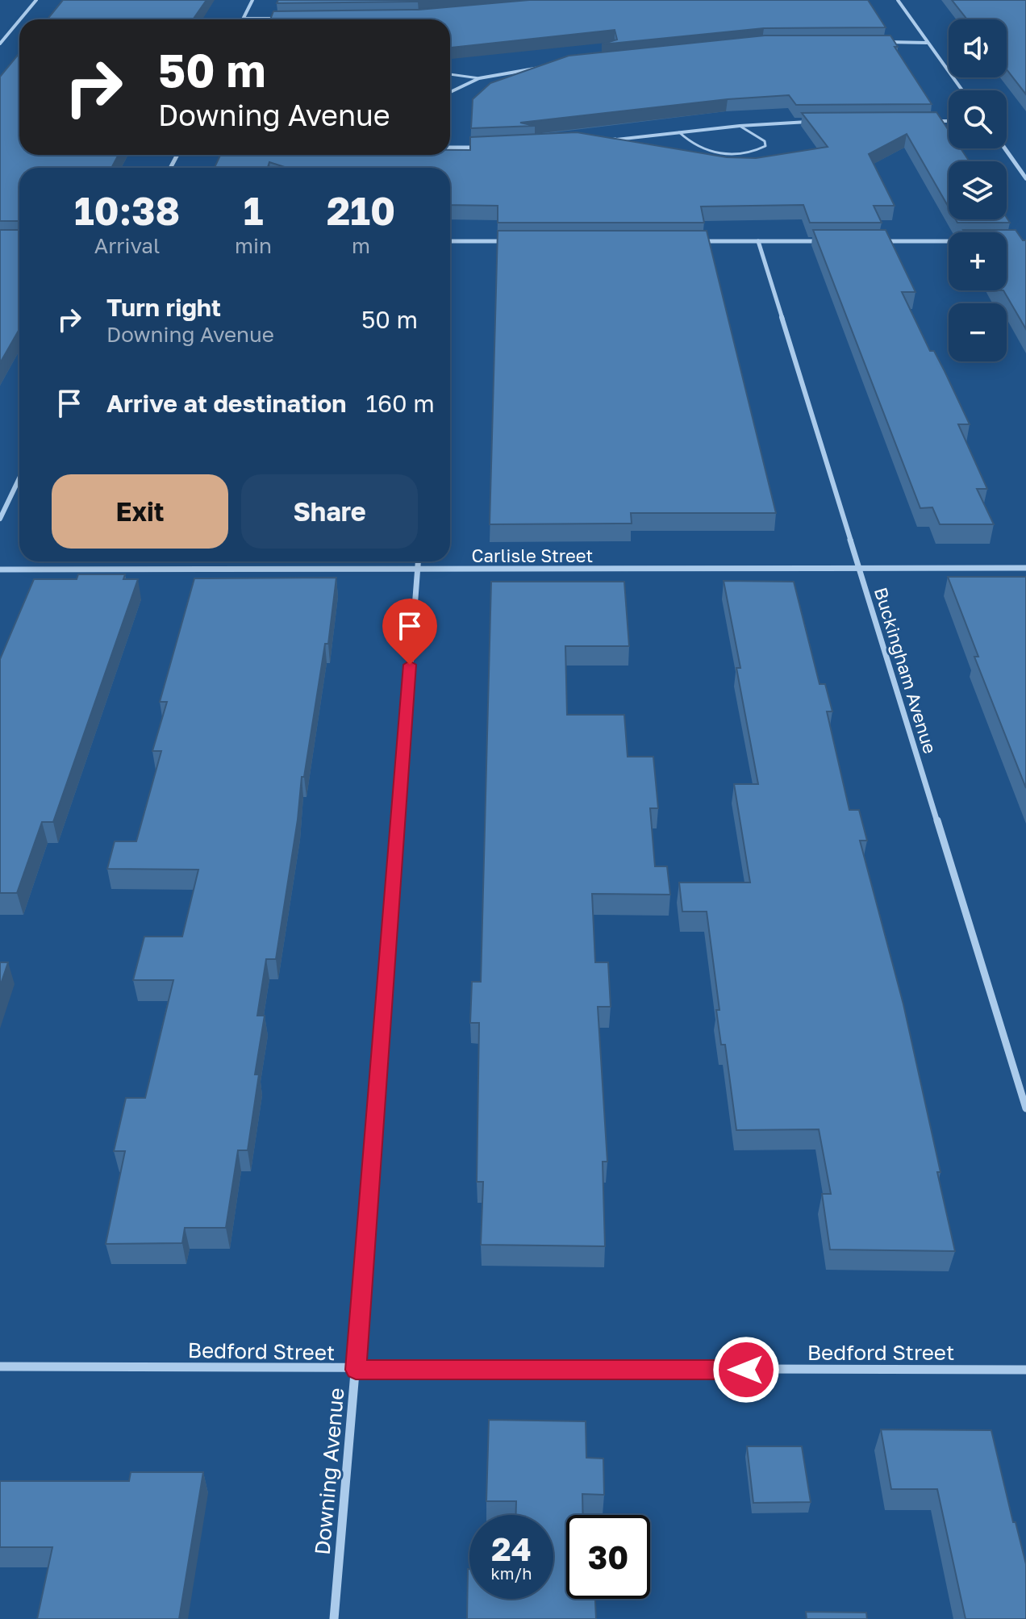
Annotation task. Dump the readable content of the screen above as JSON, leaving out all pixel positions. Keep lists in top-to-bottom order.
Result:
{
  "streets": {
    "street": [
      "Carlisle Street",
      "Buckingham Avenue",
      "Bedford Street",
      "Downing Avenue"
    ]
  },
  "crossings": [
    ["Carlisle Street", "Buckingham Avenue"],
    ["Carlisle Street", "Downing Avenue"],
    ["Bedford Street", "Downing Avenue"]
  ],
  "page": {
    "map_buttons": ["+", "−"],
    "turn": ["50 m", "Downing Avenue"],
    "eta": [
      "10:38",
      "Arrival",
      "1",
      "min",
      "210",
      "m"
    ],
    "list": [
      {
        "name": "Turn right",
        "note": "Downing Avenue",
        "value": "50 m"
      },
      {
        "name": "Arrive at destination",
        "value": "160 m"
      }
    ],
    "buttons": ["Exit", "Share"],
    "speed": "24 km/h",
    "limit": "30"
  }
}
